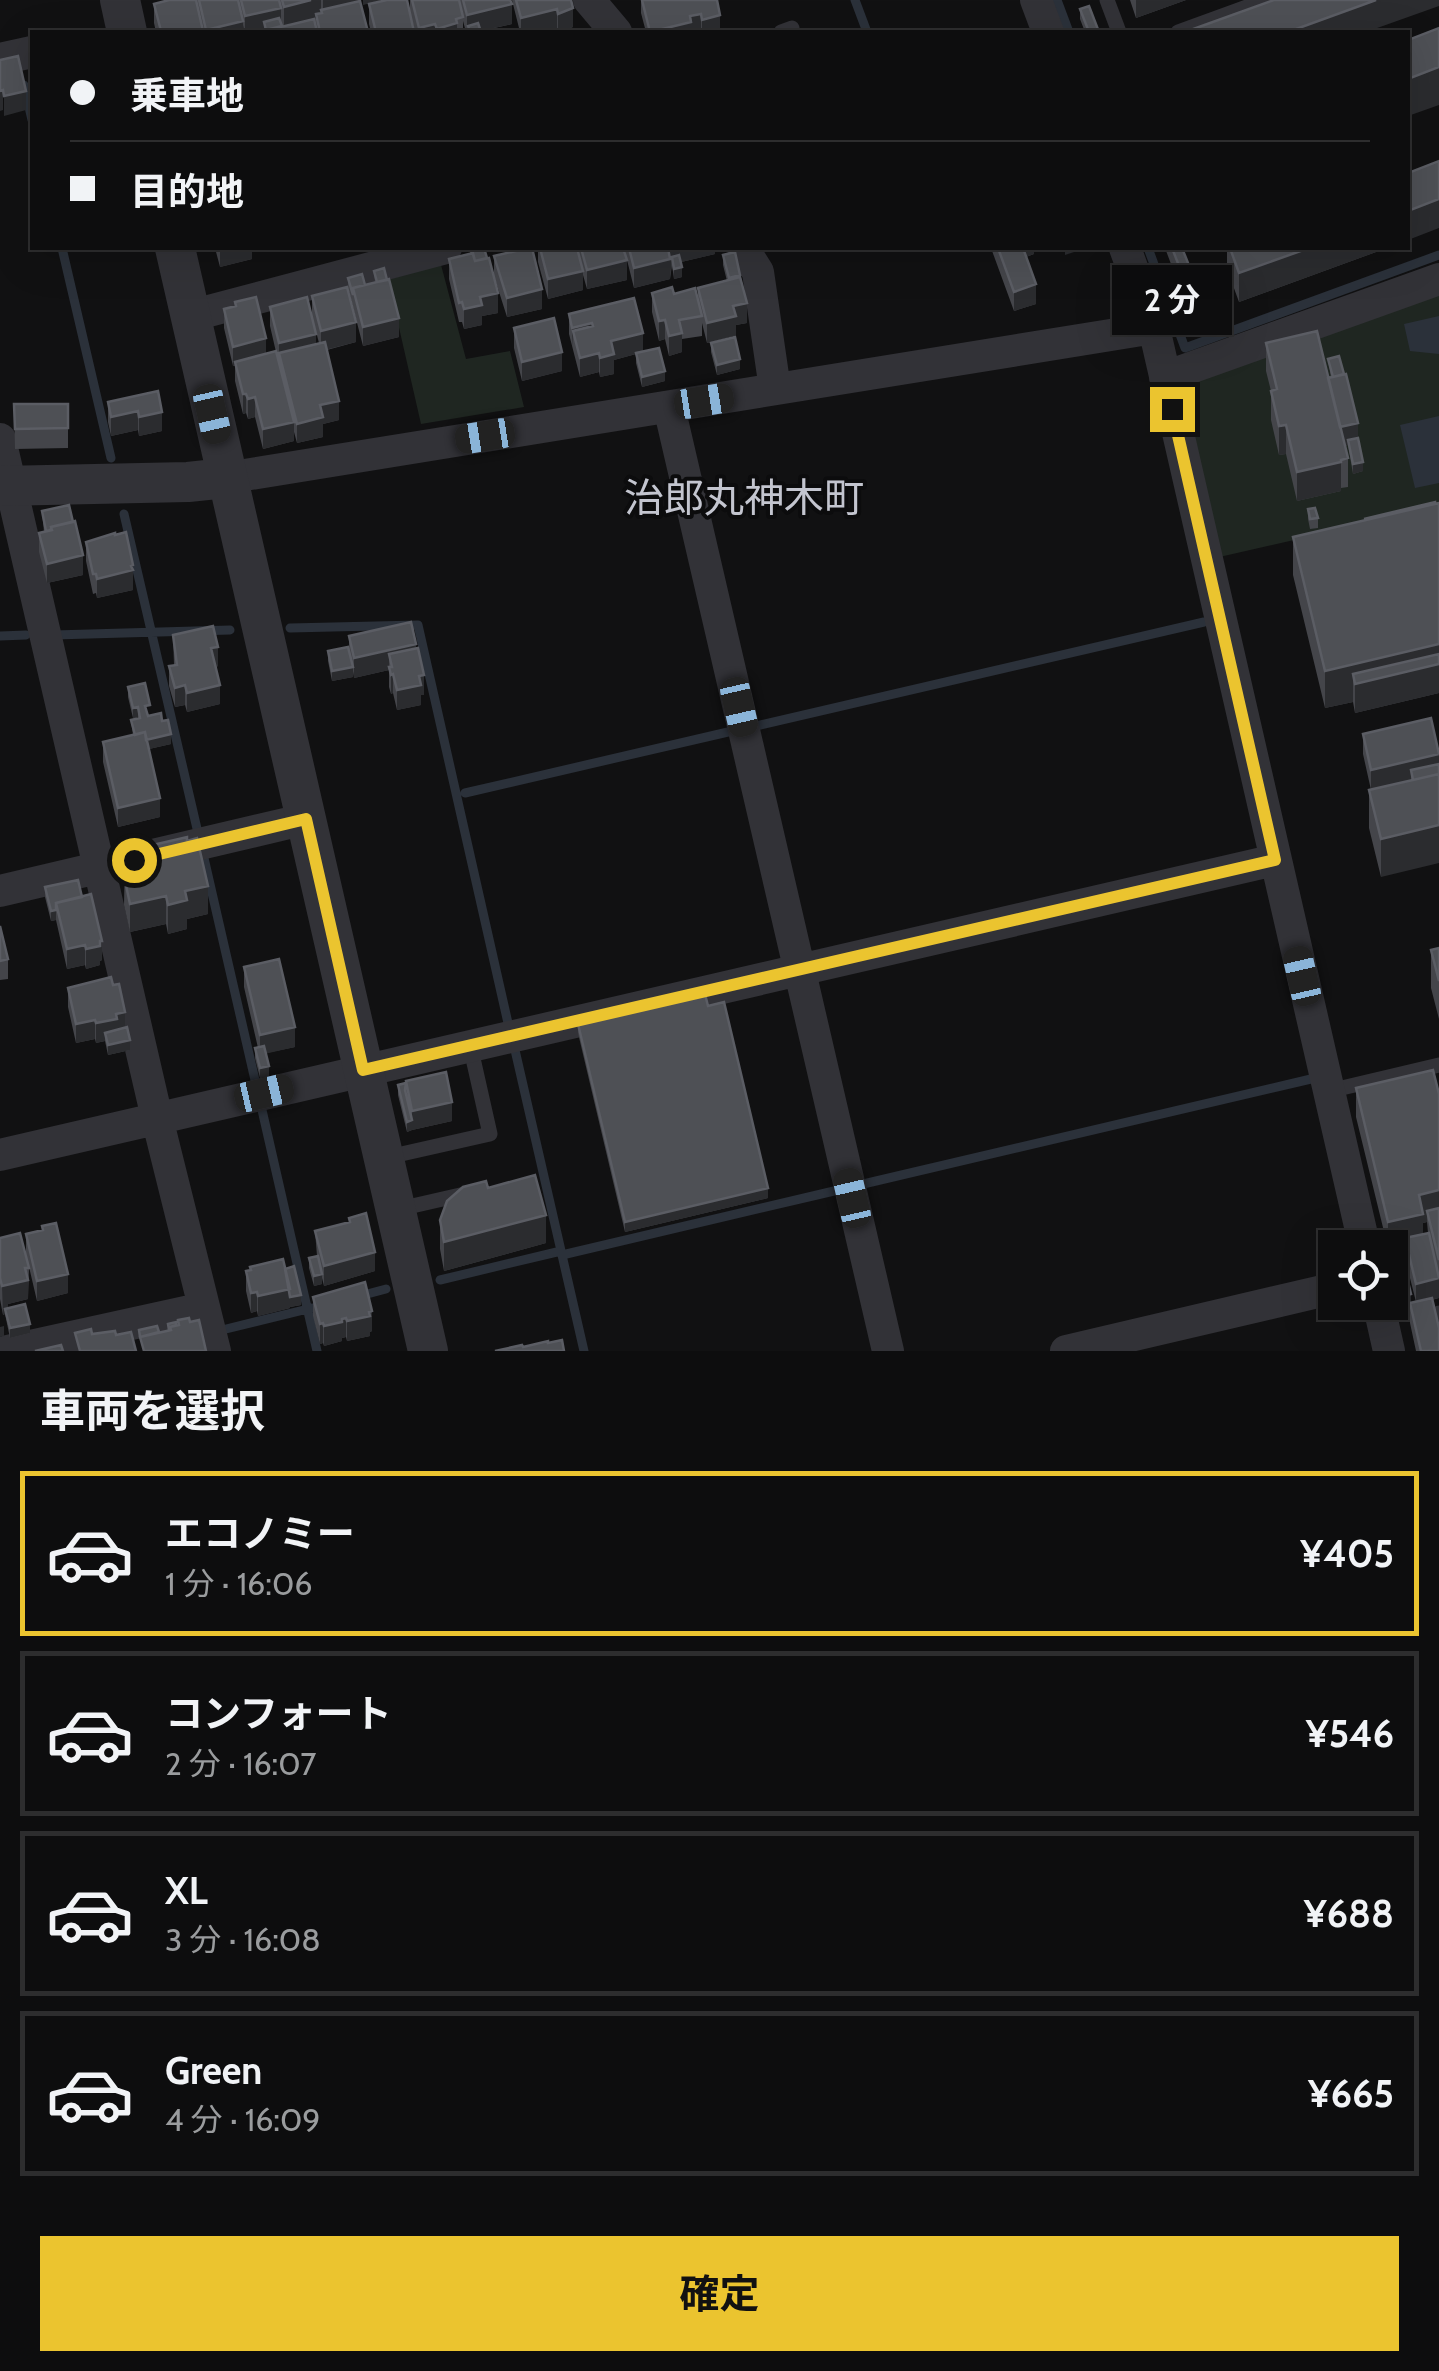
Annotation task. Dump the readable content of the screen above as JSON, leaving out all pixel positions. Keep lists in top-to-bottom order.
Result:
{
  "districts": ["治郎丸神木町"],
  "page": {
    "banner": ["乗車地", "目的地"],
    "bubble": "2 分",
    "heading": "車両を選択",
    "list": [
      {
        "name": "エコノミー",
        "note": "1 分 · 16:06",
        "value": "¥405"
      },
      {
        "name": "コンフォート",
        "note": "2 分 · 16:07",
        "value": "¥546"
      },
      {
        "name": "XL",
        "note": "3 分 · 16:08",
        "value": "¥688"
      },
      {
        "name": "Green",
        "note": "4 分 · 16:09",
        "value": "¥665"
      }
    ],
    "buttons": "確定"
  }
}
